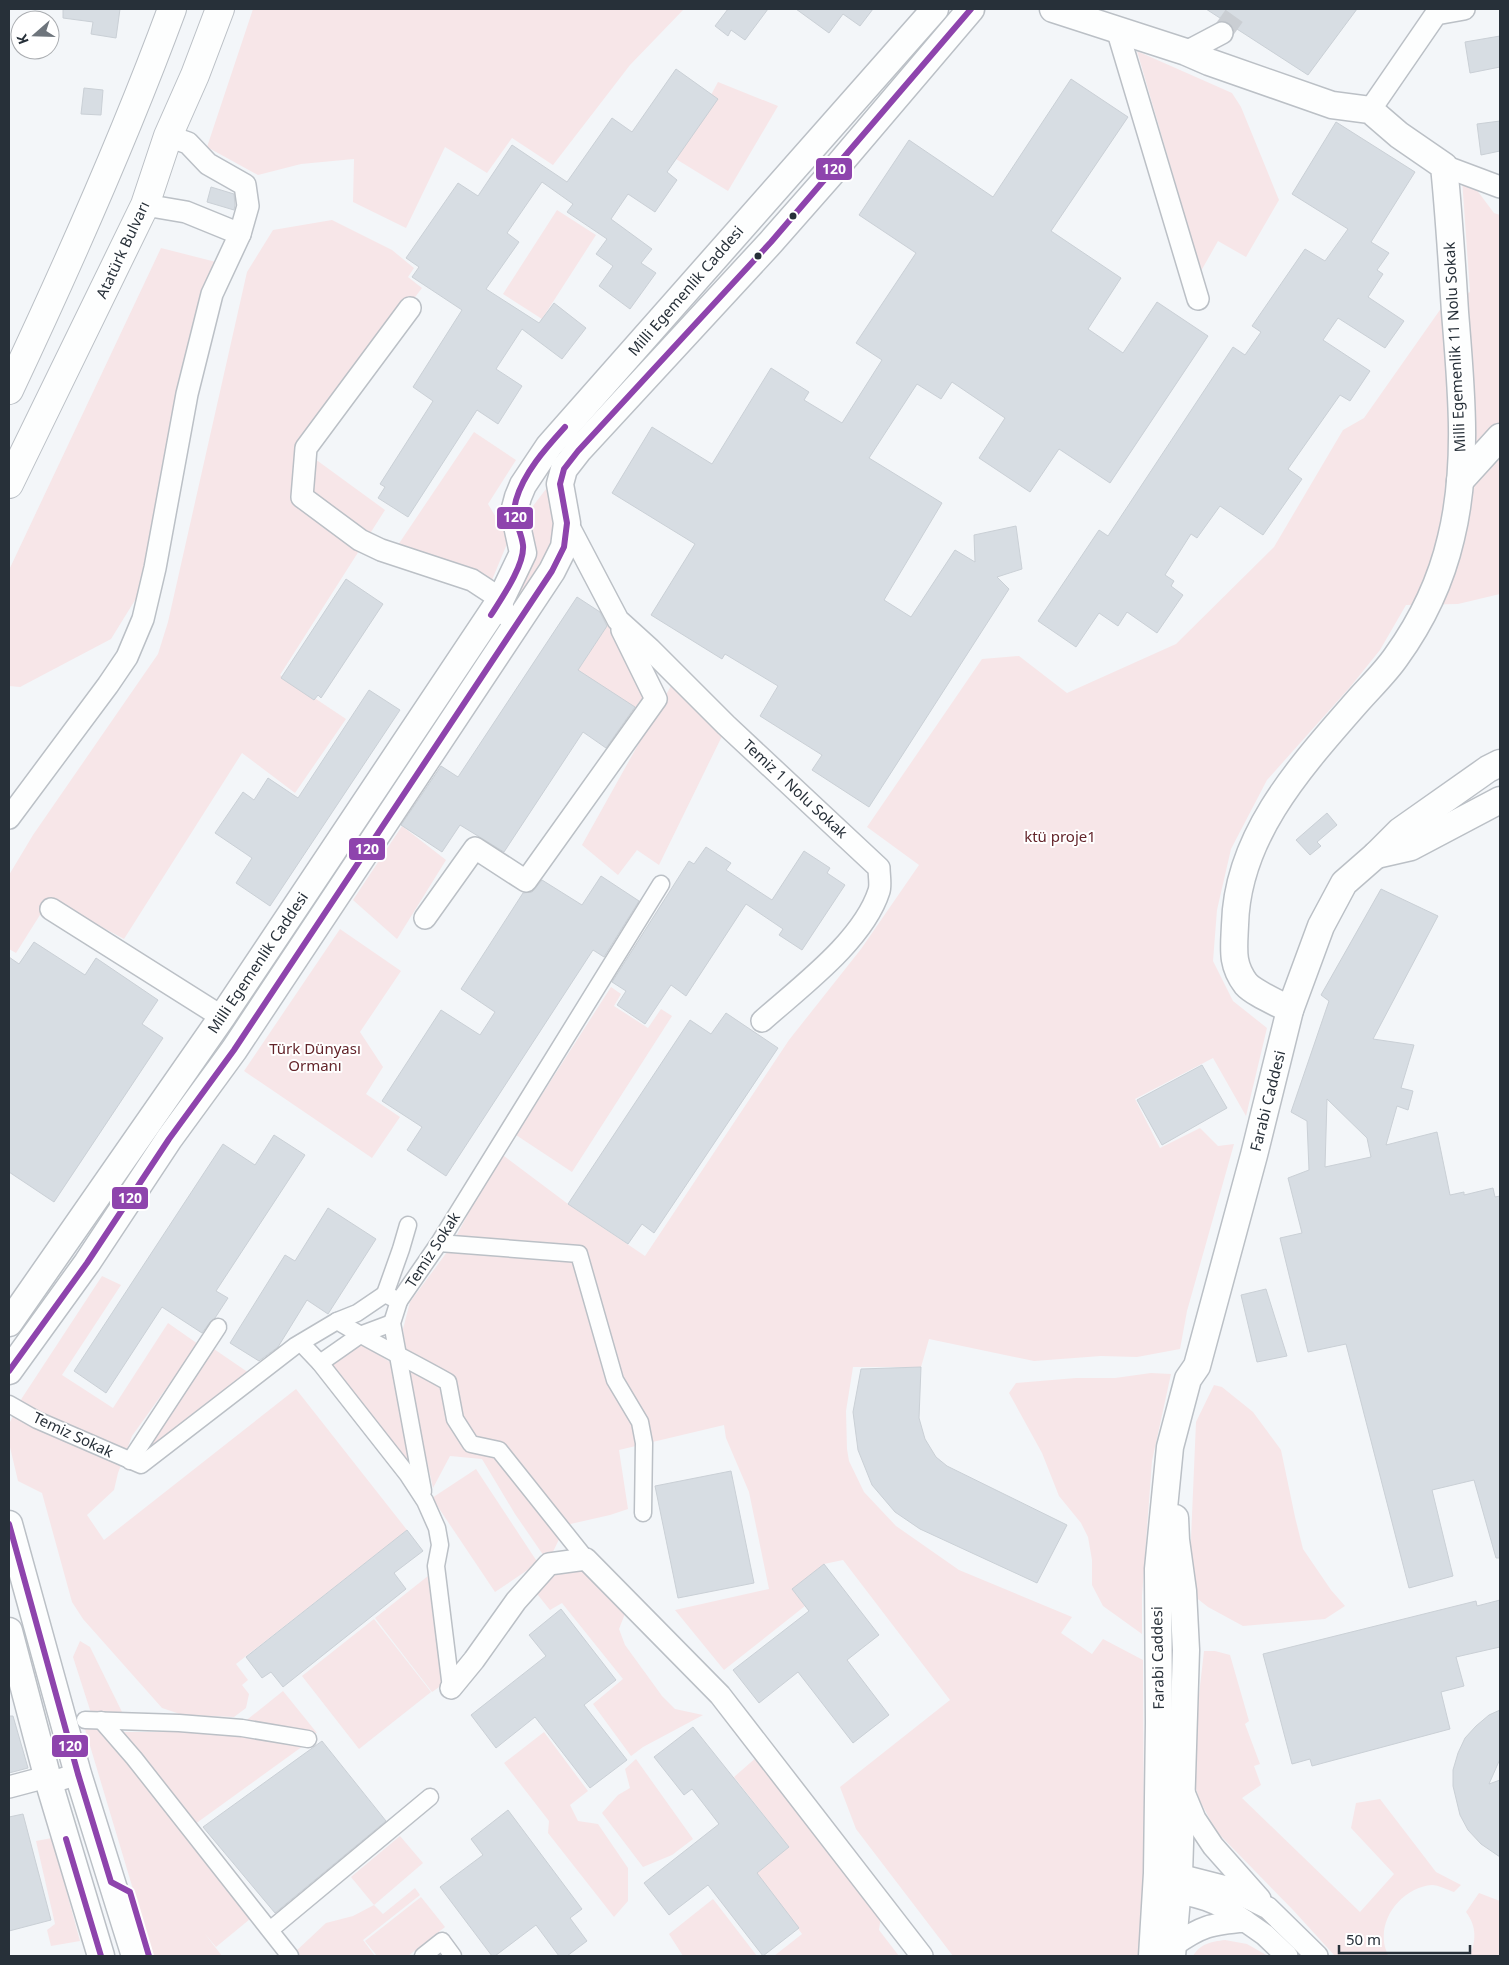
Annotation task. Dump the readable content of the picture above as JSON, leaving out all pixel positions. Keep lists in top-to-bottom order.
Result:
{
  "streets": {
    "highway": ["Atatürk Bulvarı"],
    "street": [
      "Milli Egemenlik Caddesi",
      "Milli Egemenlik 11 Nolu Sokak",
      "Temiz 1 Nolu Sokak",
      "Farabi Caddesi",
      "Temiz Sokak"
    ]
  },
  "crossings": [
    ["Milli Egemenlik Caddesi", "Temiz 1 Nolu Sokak"],
    ["Milli Egemenlik 11 Nolu Sokak", "Farabi Caddesi"]
  ],
  "parks": ["ktü proje1", "Türk Dünyası Ormanı"],
  "lines": ["transit line 120"],
  "scale_bar": "50 m",
  "north": "left"
}
